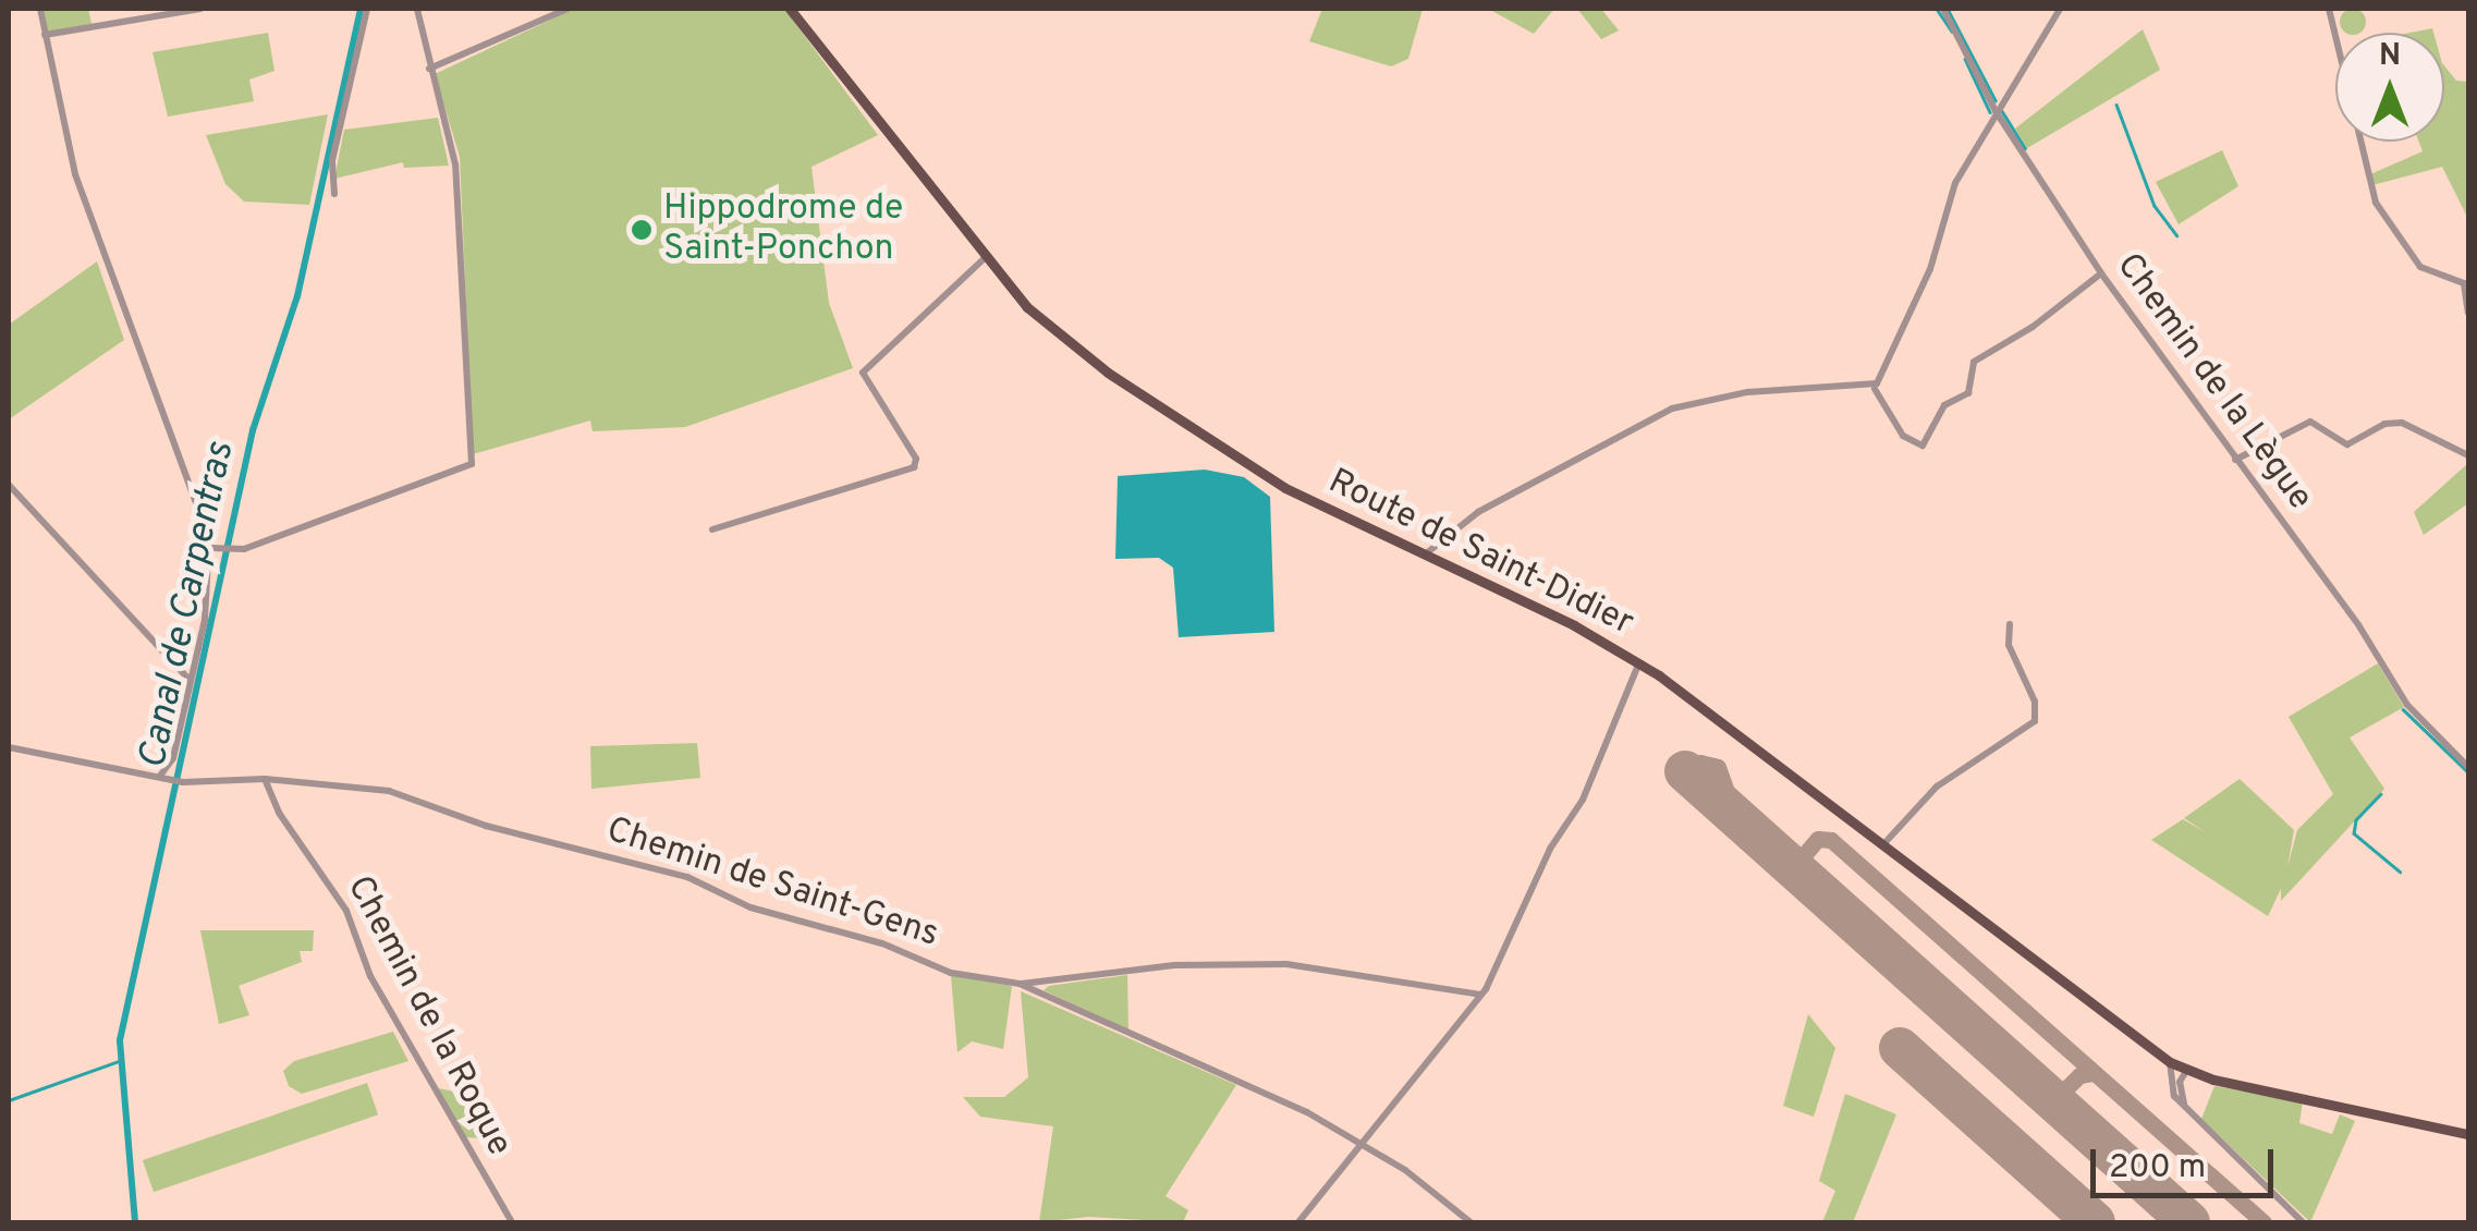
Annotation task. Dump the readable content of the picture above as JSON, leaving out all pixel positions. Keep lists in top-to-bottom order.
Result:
{
  "streets": {
    "main road": ["Route de Saint-Didier"],
    "street": ["Chemin de la Lègue", "Chemin de Saint-Gens", "Chemin de la Roque"]
  },
  "crossings": [
    ["Chemin de Saint-Gens", "Chemin de la Roque"]
  ],
  "water": ["Canal de Carpentras"],
  "places": ["Hippodrome de Saint-Ponchon"],
  "scale_bar": "200 m",
  "north": "top"
}
